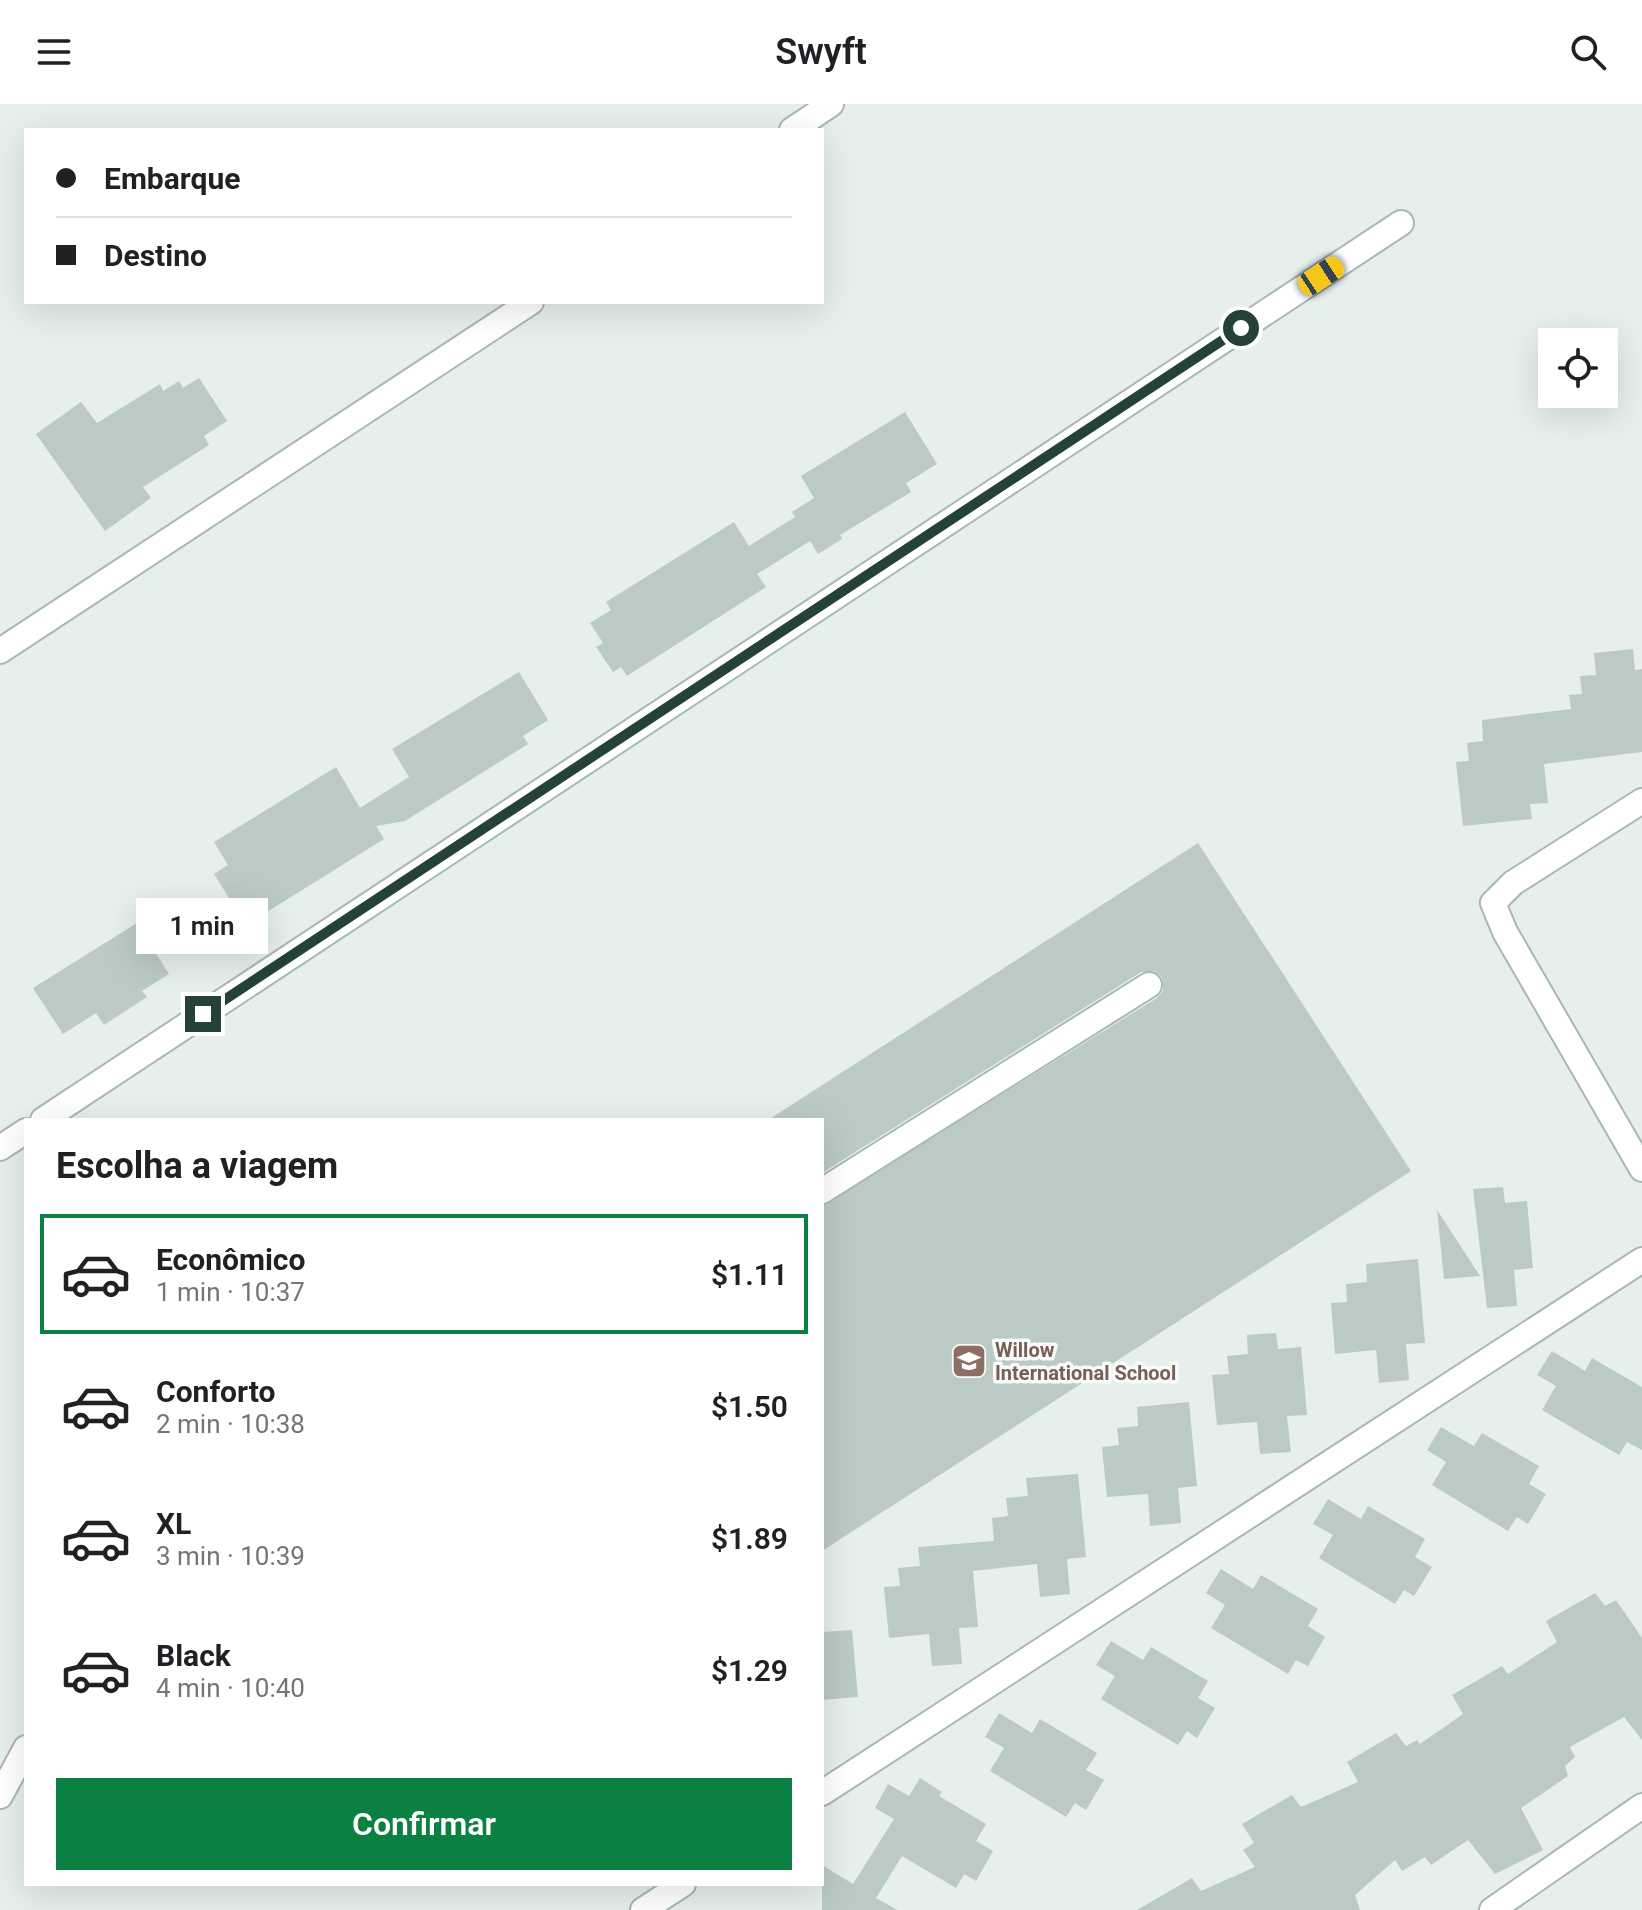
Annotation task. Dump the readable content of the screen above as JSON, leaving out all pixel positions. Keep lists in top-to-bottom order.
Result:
{
  "places": {
    "school or university": ["Willow International School"]
  },
  "page": {
    "header": "Swyft",
    "banner": ["Embarque", "Destino"],
    "bubble": "1 min",
    "heading": "Escolha a viagem",
    "list": [
      {
        "name": "Econômico",
        "note": "1 min · 10:37",
        "value": "$1.11"
      },
      {
        "name": "Conforto",
        "note": "2 min · 10:38",
        "value": "$1.50"
      },
      {
        "name": "XL",
        "note": "3 min · 10:39",
        "value": "$1.89"
      },
      {
        "name": "Black",
        "note": "4 min · 10:40",
        "value": "$1.29"
      }
    ],
    "buttons": "Confirmar"
  }
}
